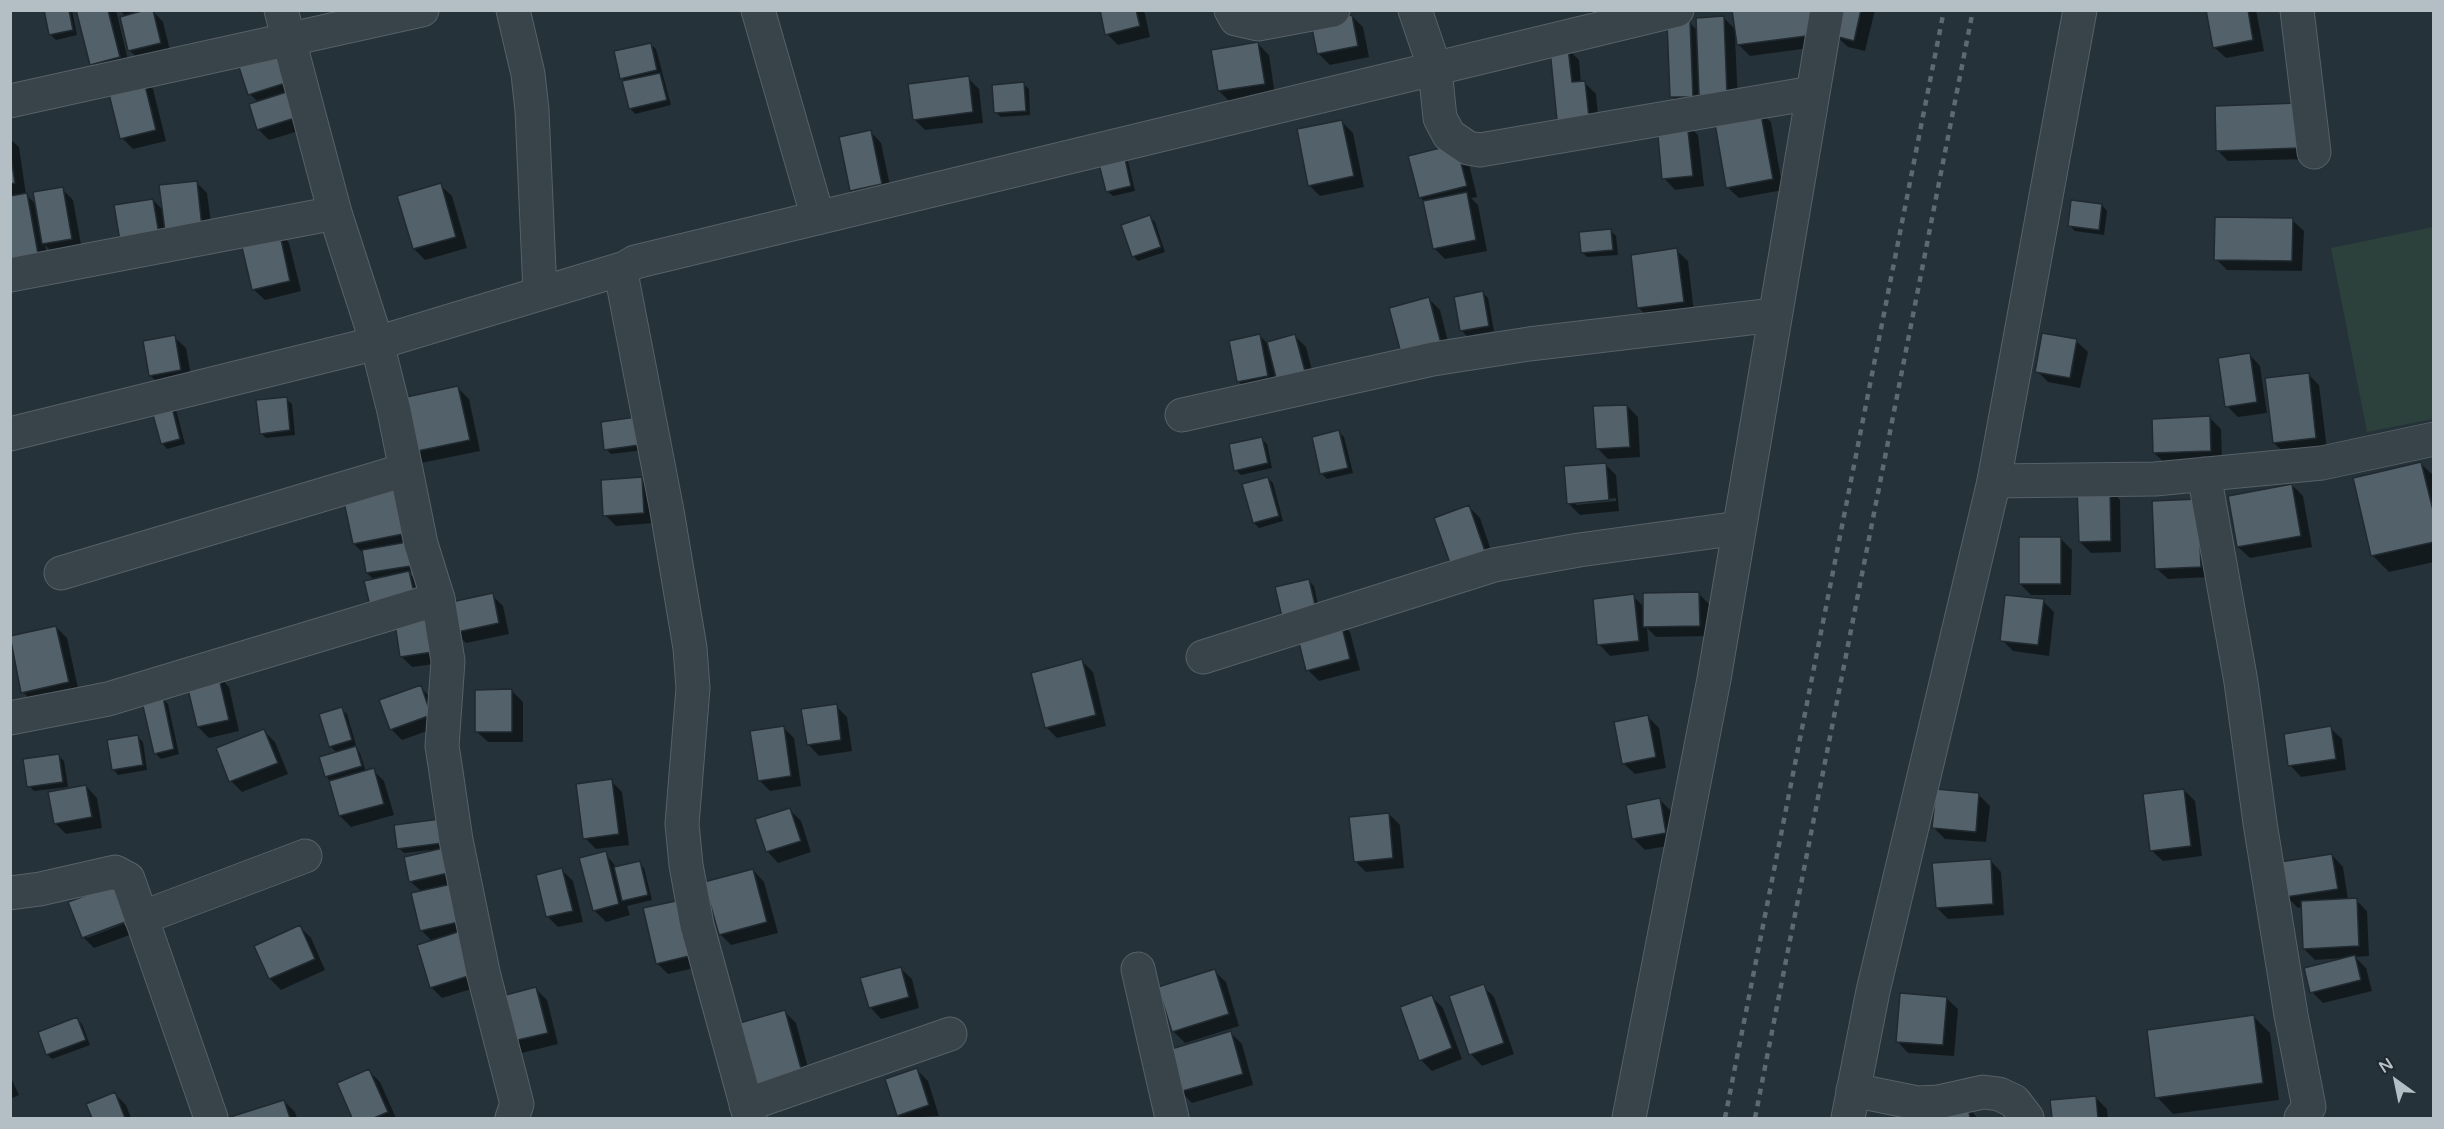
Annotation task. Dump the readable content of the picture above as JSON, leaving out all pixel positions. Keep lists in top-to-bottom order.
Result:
{
  "north": "top left"
}
